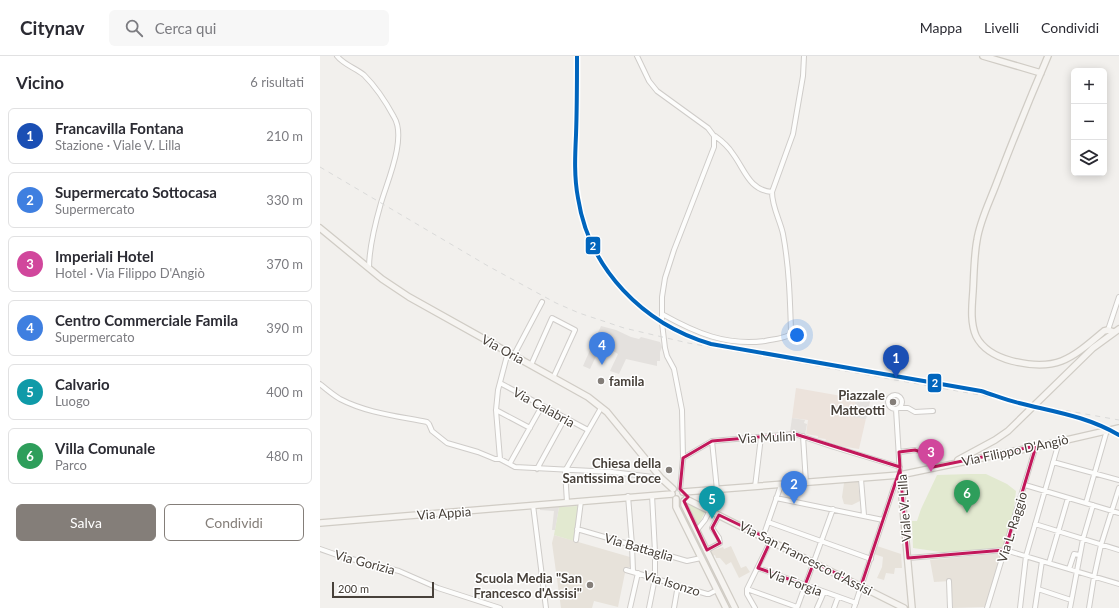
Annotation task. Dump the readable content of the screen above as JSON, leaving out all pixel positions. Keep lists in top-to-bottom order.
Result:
{
  "streets": {
    "main road": [
      "Via Oria",
      "Via Filippo D'Angiò",
      "Viale V. Lilla",
      "Via Appia",
      "Via San Francesco d'Assisi"
    ],
    "street": [
      "Via Calabria",
      "Via Mulini",
      "Via L. Raggio",
      "Via Battaglia",
      "Via Gorizia",
      "Via Forgia",
      "Via Isonzo"
    ]
  },
  "crossings": [
    ["Via Oria", "Via Appia"],
    ["Via Oria", "Via San Francesco d'Assisi"],
    ["Via Mulini", "Viale V. Lilla"],
    ["Via Filippo D'Angiò", "Viale V. Lilla"],
    ["Via Filippo D'Angiò", "Via Appia"],
    ["Via Filippo D'Angiò", "Via L. Raggio"]
  ],
  "places": [
    "famila",
    "Piazzale Matteotti",
    "Chiesa della Santissima Croce",
    "Scuola Media \"San Francesco d'Assisi\""
  ],
  "lines": ["transit line 2"],
  "scale_bar": "200 m",
  "page": {
    "header": "Citynav",
    "search": "Cerca qui",
    "nav": ["Mappa", "Livelli", "Condividi"],
    "heading": ["Vicino", "6 risultati"],
    "map_buttons": ["+", "−"],
    "list": [
      {
        "mark": "1",
        "name": "Francavilla Fontana",
        "note": "Stazione · Viale V. Lilla",
        "value": "210 m"
      },
      {
        "mark": "2",
        "name": "Supermercato Sottocasa",
        "note": "Supermercato",
        "value": "330 m"
      },
      {
        "mark": "3",
        "name": "Imperiali Hotel",
        "note": "Hotel · Via Filippo D'Angiò",
        "value": "370 m"
      },
      {
        "mark": "4",
        "name": "Centro Commerciale Famila",
        "note": "Supermercato",
        "value": "390 m"
      },
      {
        "mark": "5",
        "name": "Calvario",
        "note": "Luogo",
        "value": "400 m"
      },
      {
        "mark": "6",
        "name": "Villa Comunale",
        "note": "Parco",
        "value": "480 m"
      }
    ],
    "pins": [
      "4",
      "1",
      "3",
      "2",
      "6",
      "5"
    ],
    "buttons": ["Salva", "Condividi"],
    "scale": "200 m"
  }
}
